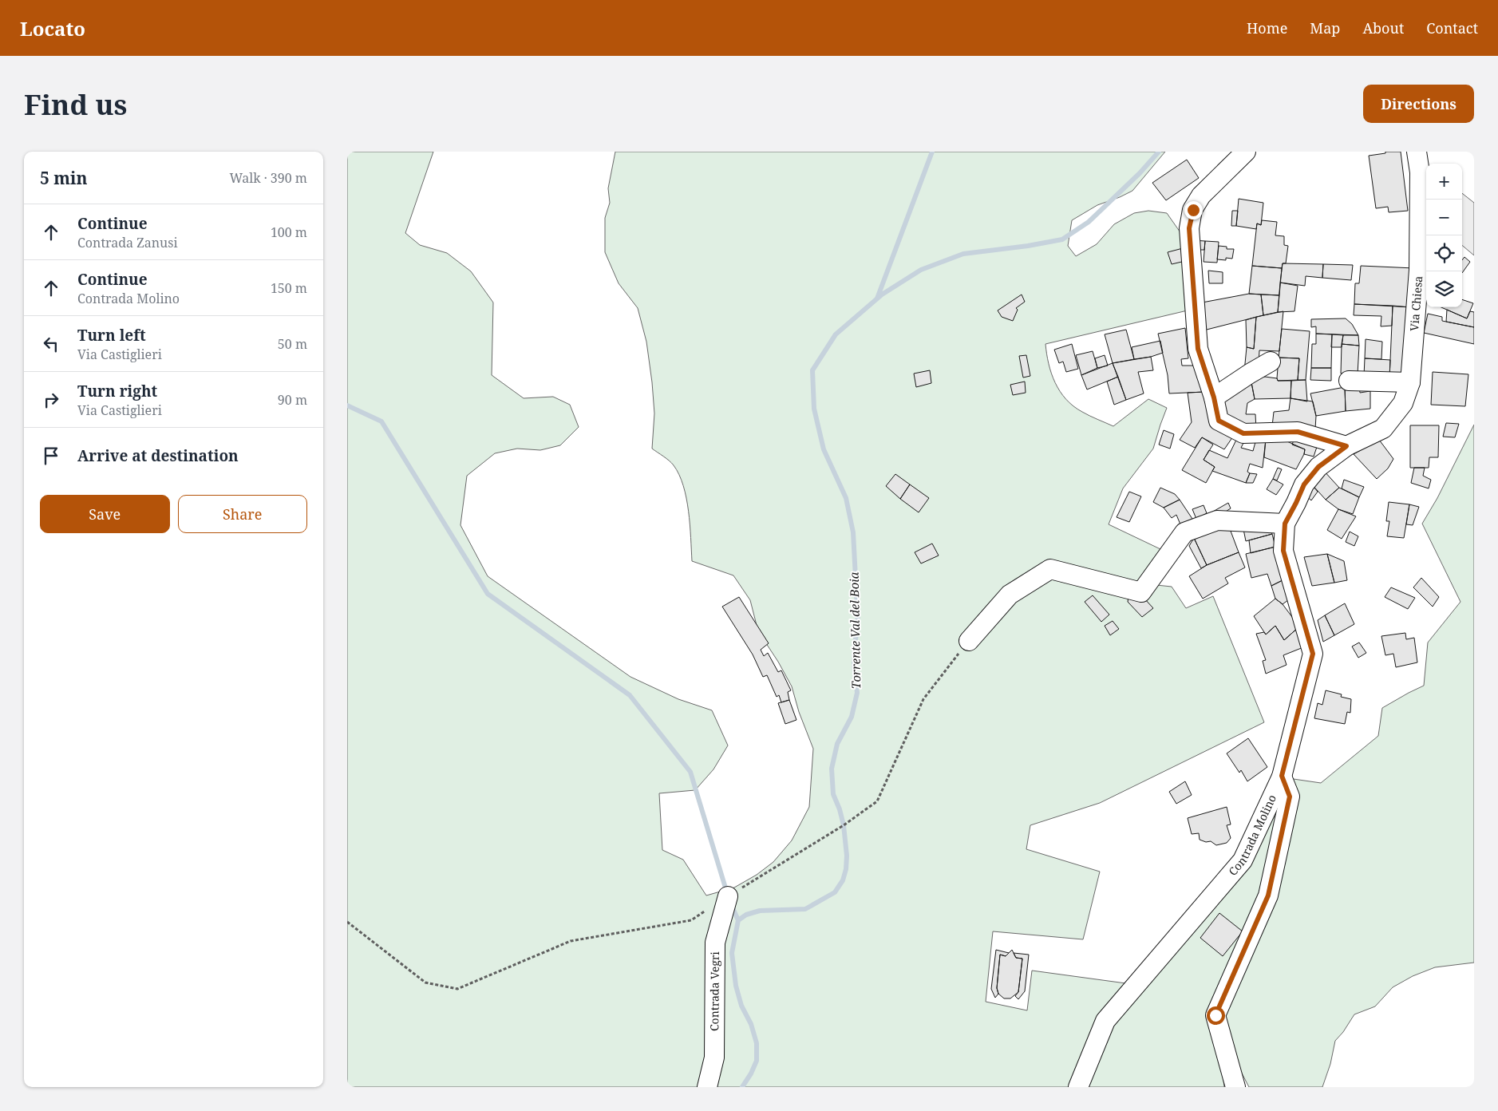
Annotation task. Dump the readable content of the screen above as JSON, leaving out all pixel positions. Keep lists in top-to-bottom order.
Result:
{
  "streets": {
    "street": ["Via Chiesa", "Contrada Molino", "Contrada Vegri"]
  },
  "crossings": [
    ["Via Chiesa", "Contrada Molino"]
  ],
  "water": ["Torrente Val del Boia"],
  "page": {
    "header": "Locato",
    "nav": [
      "Home",
      "Map",
      "About",
      "Contact"
    ],
    "buttons": [
      "Directions",
      ["Save", "Share"]
    ],
    "title": "Find us",
    "heading": ["5 min", "Walk · 390 m"],
    "map_buttons": ["+", "−"],
    "list": [
      ["Continue", "Contrada Zanusi", "100 m"],
      ["Continue", "Contrada Molino", "150 m"],
      ["Turn left", "Via Castiglieri", "50 m"],
      ["Turn right", "Via Castiglieri", "90 m"],
      "Arrive at destination"
    ]
  }
}
